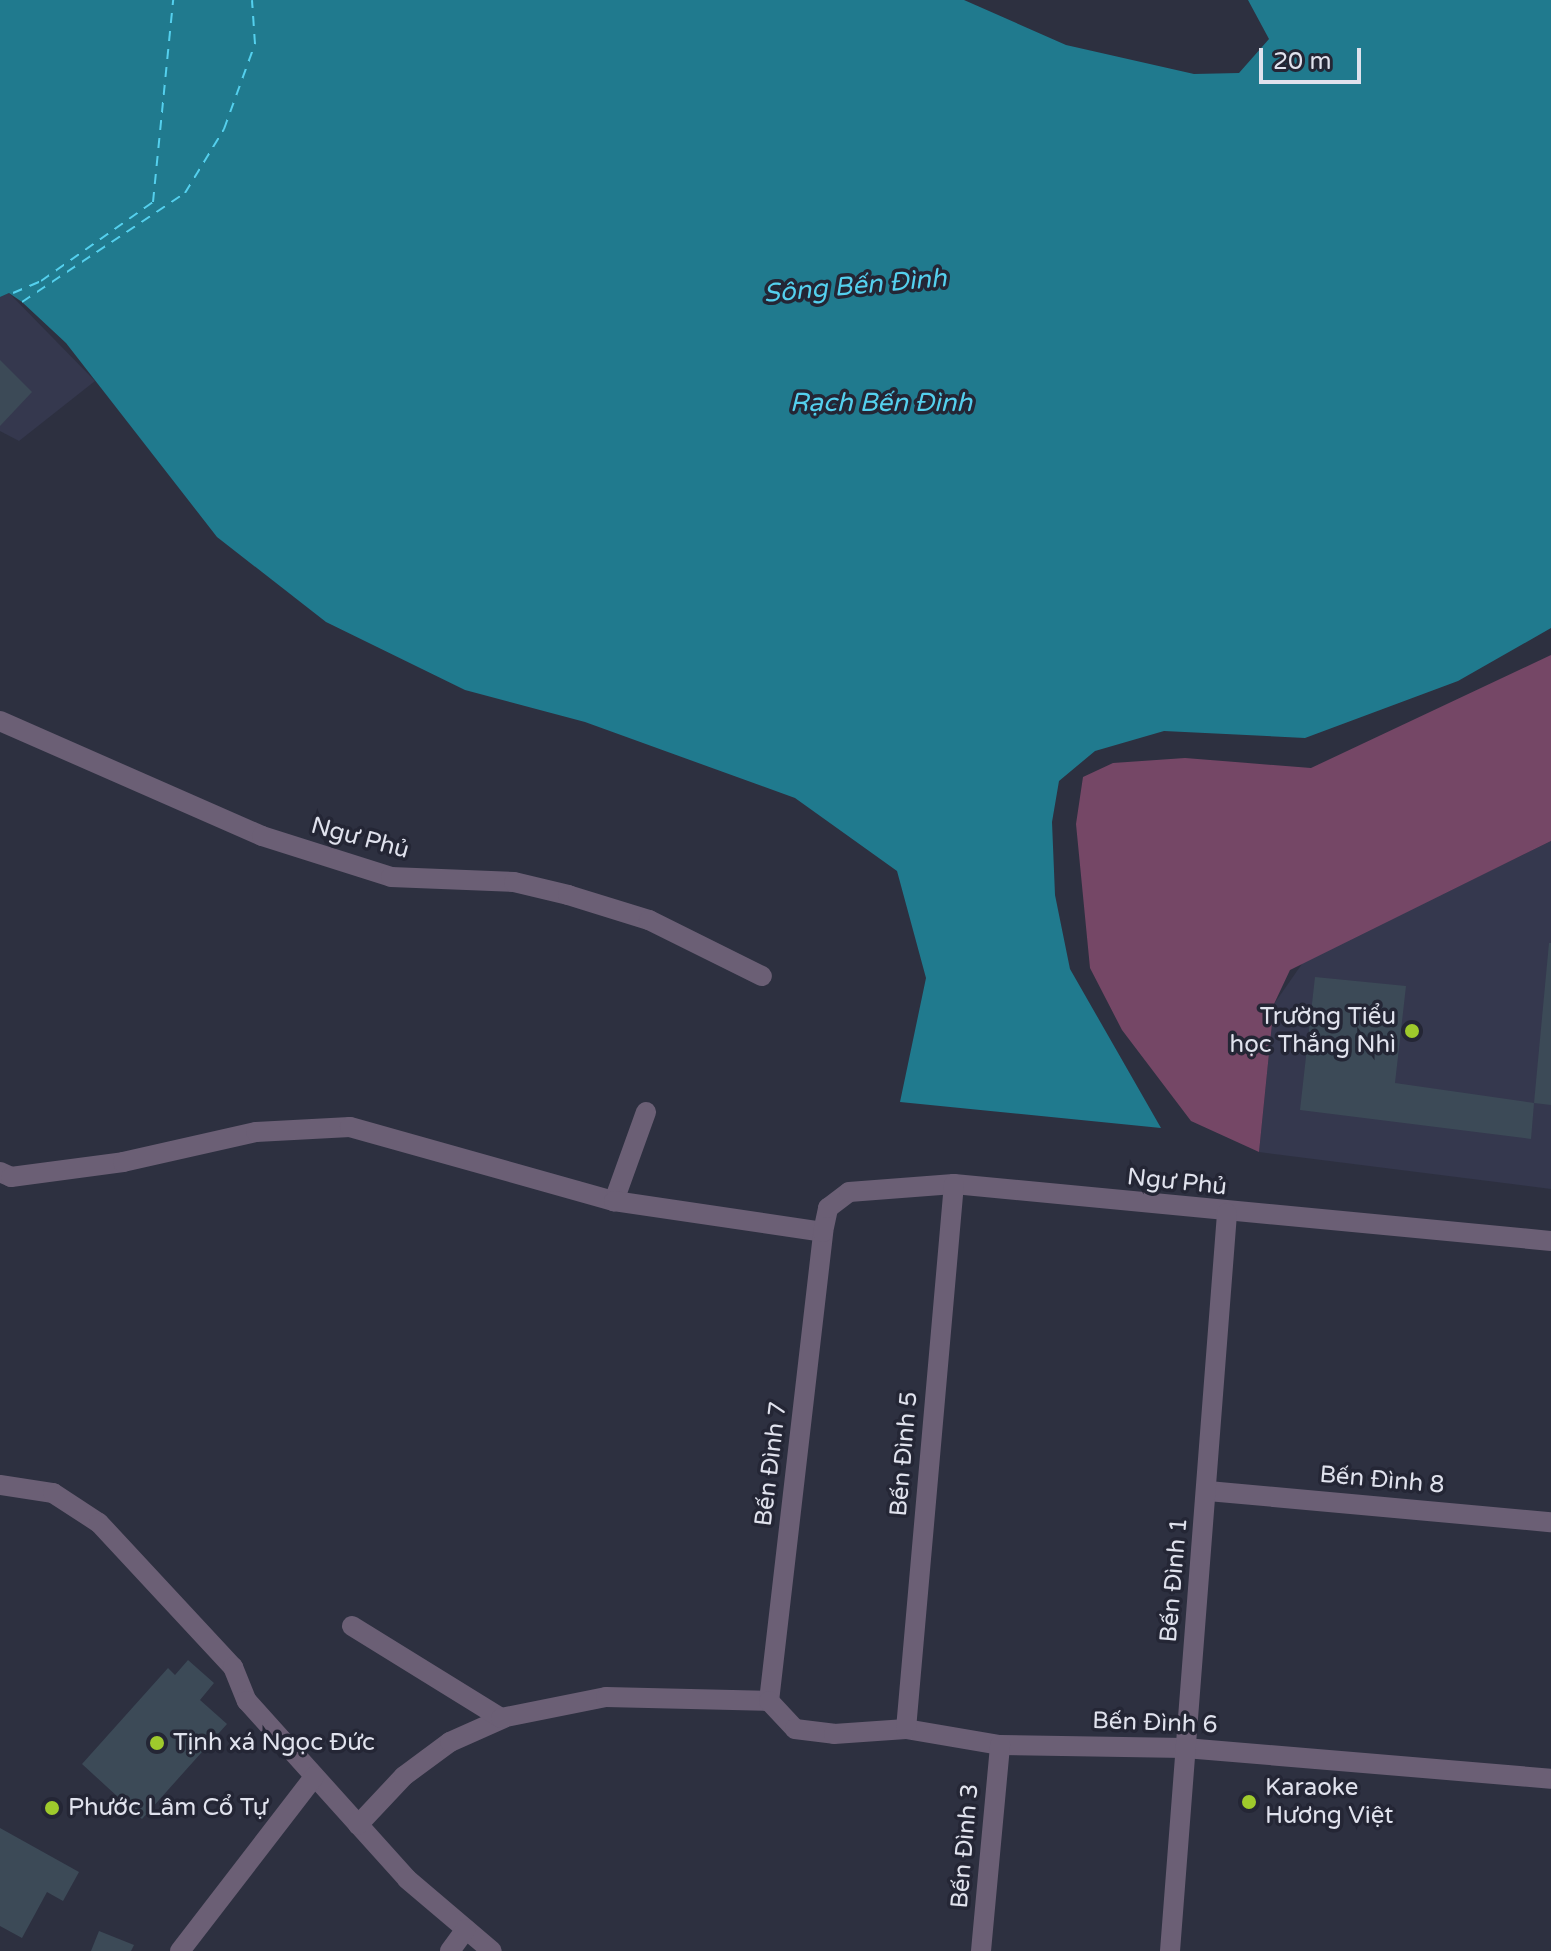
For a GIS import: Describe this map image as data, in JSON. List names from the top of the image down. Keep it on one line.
{"streets":{"street":["Ngư Phủ","Bến Đình 5","Bến Đình 7","Bến Đình 8","Bến Đình 1","Bến Đình 6","Bến Đình 3"]},"crossings":[["Ngư Phủ","Bến Đình 5"],["Ngư Phủ","Bến Đình 7"],["Ngư Phủ","Bến Đình 1"],["Bến Đình 5","Bến Đình 6"],["Bến Đình 7","Bến Đình 6"],["Bến Đình 8","Bến Đình 1"],["Bến Đình 1","Bến Đình 6"],["Bến Đình 6","Bến Đình 3"]],"water":["Sông Bến Đình","Rạch Bến Đình"],"places":["Trường Tiểu học Thắng Nhì","Tịnh xá Ngọc Đức","Karaoke Hương Việt","Phước Lâm Cổ Tự"],"scale_bar":"20 m"}
